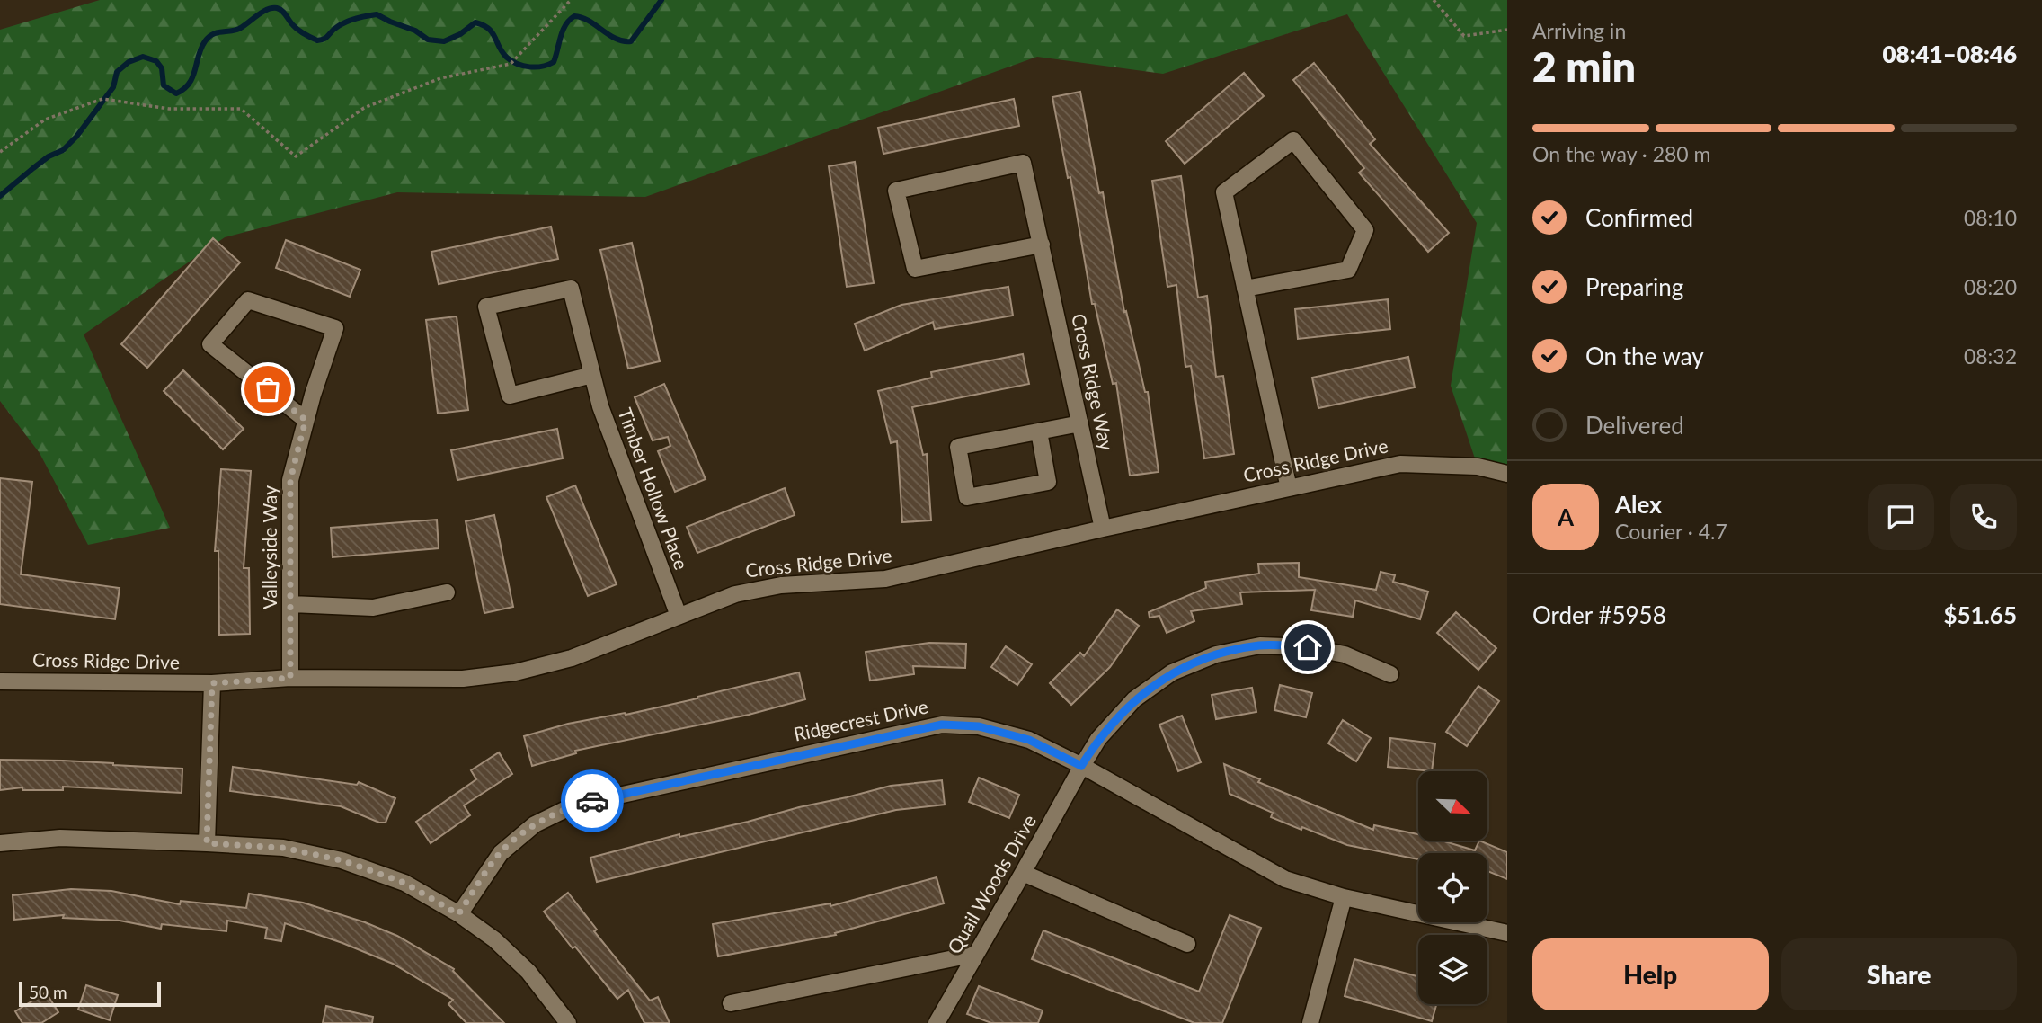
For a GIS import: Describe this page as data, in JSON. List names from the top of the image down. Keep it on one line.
{"streets":{"street":["Cross Ridge Way","Cross Ridge Drive","Timber Hollow Place","Valleyside Way","Ridgecrest Drive","Quail Woods Drive"]},"crossings":[["Cross Ridge Way","Cross Ridge Drive"],["Cross Ridge Drive","Timber Hollow Place"],["Cross Ridge Drive","Valleyside Way"],["Ridgecrest Drive","Quail Woods Drive"]],"scale_bar":"50 m","north":"bottom right","page":{"heading":["2 min","Arriving in","08:41–08:46"],"panel":["Alex","Courier · 4.7","Order #5958","$51.65"],"bar":"On the way · 280 m","list":[["Confirmed","08:10"],["Preparing","08:20"],["On the way","08:32"],"Delivered"],"round":"A","buttons":["Help","Share"],"scale":"50 m"}}
